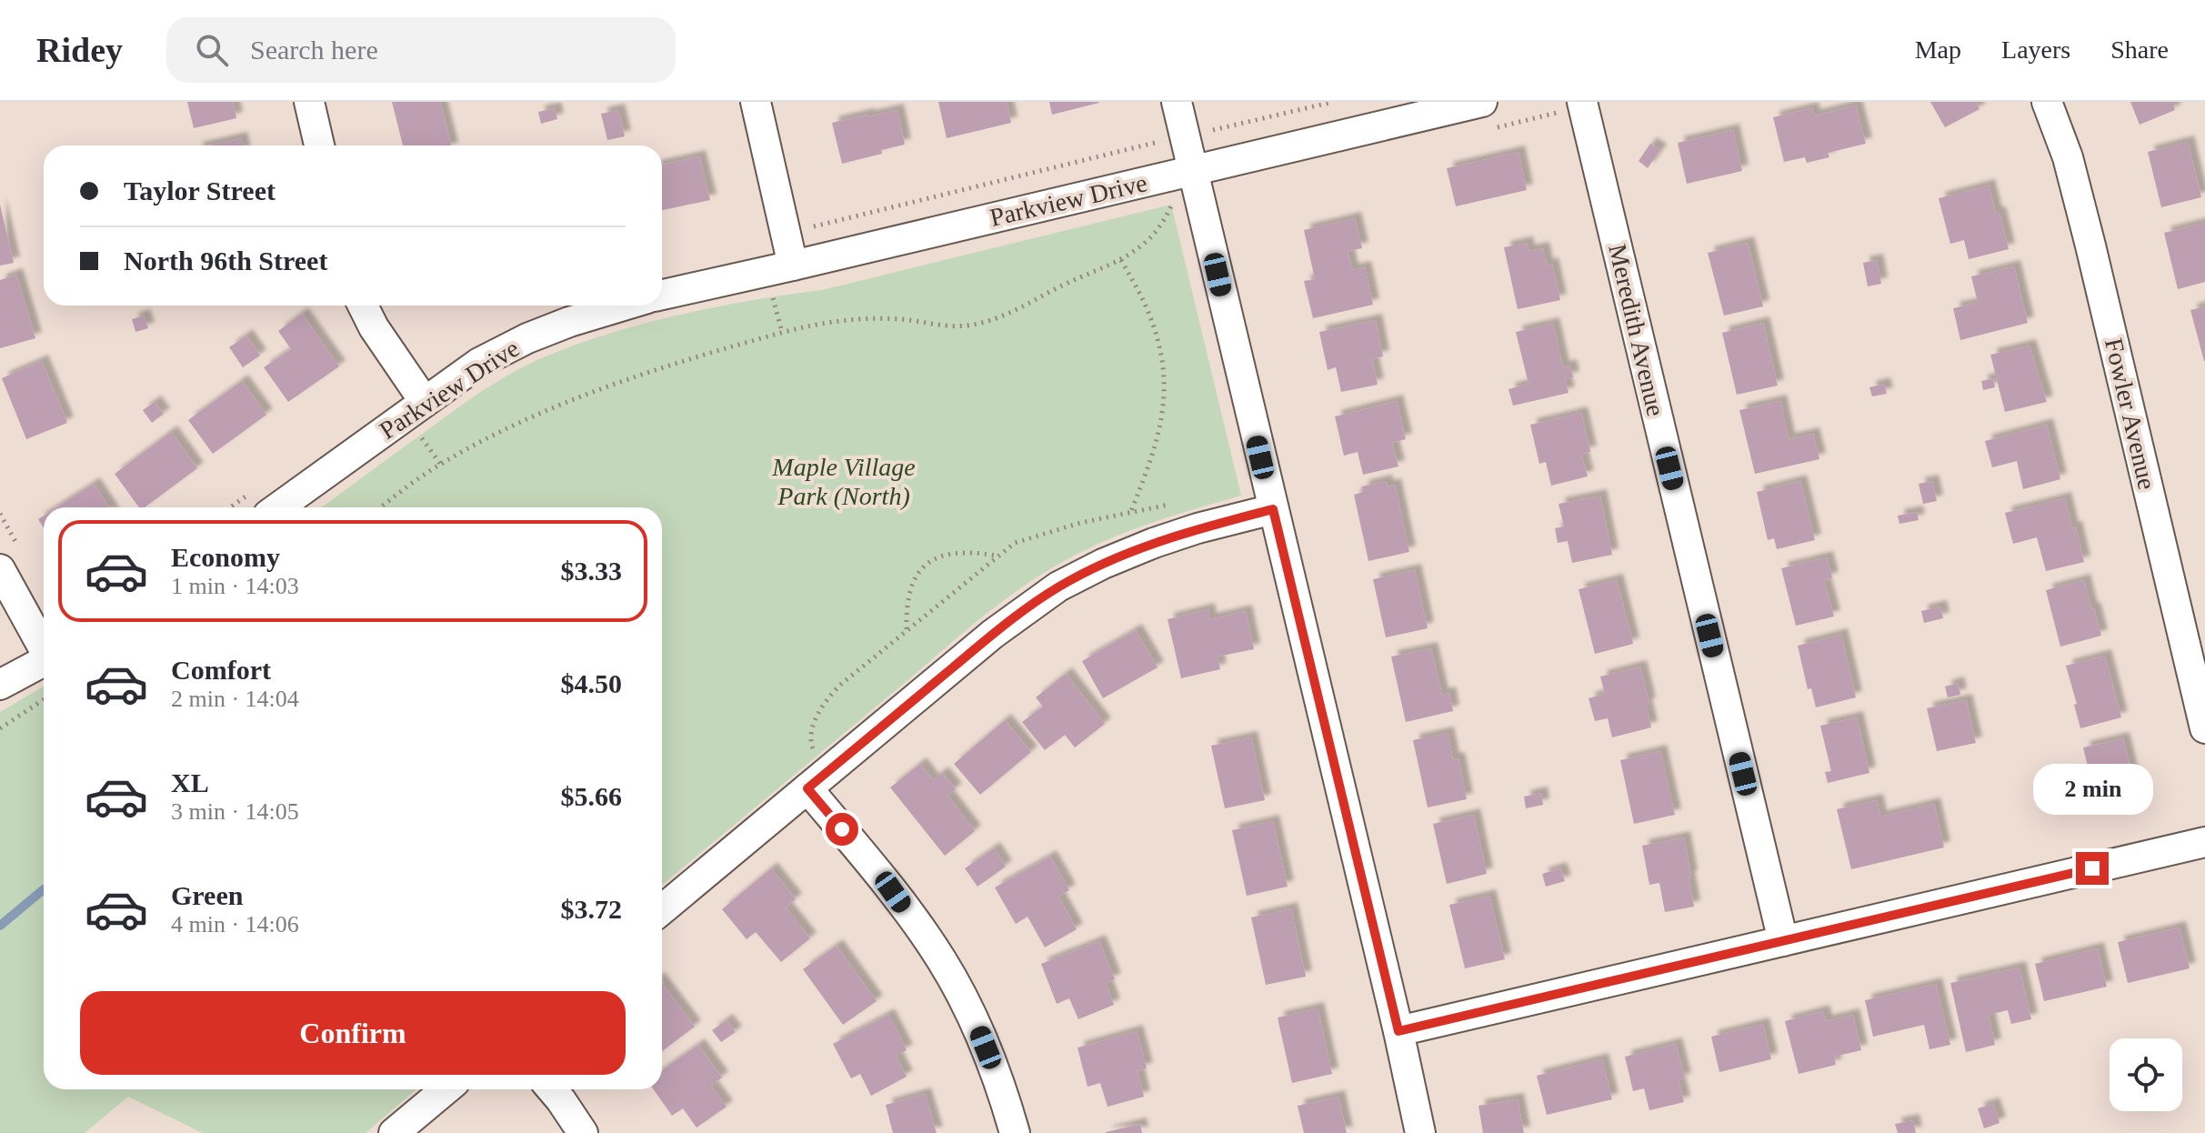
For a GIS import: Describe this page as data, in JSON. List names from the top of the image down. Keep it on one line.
{"streets":{"street":["Parkview Drive","Meredith Avenue","Fowler Avenue"]},"parks":["Maple Village Park (North)"],"page":{"header":"Ridey","search":"Search here","nav":["Map","Layers","Share"],"banner":["Taylor Street","North 96th Street"],"list":[{"name":"Economy","note":"1 min · 14:03","value":"$3.33"},{"name":"Comfort","note":"2 min · 14:04","value":"$4.50"},{"name":"XL","note":"3 min · 14:05","value":"$5.66"},{"name":"Green","note":"4 min · 14:06","value":"$3.72"}],"bubble":"2 min","buttons":"Confirm"}}
